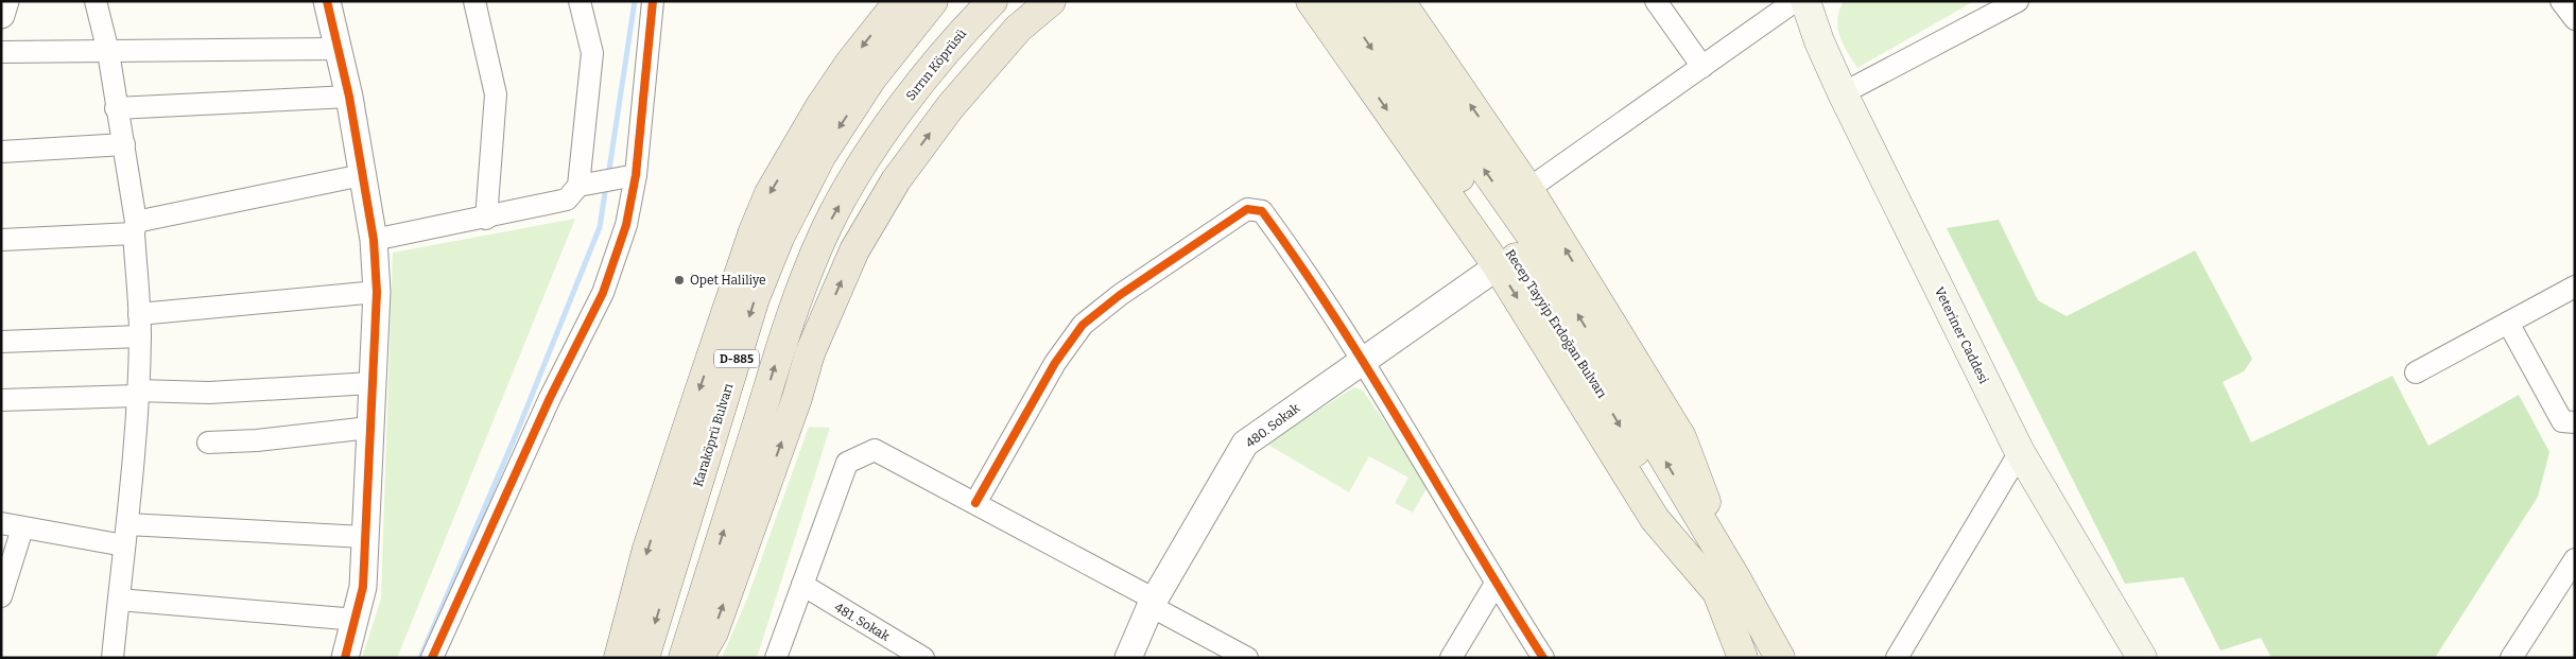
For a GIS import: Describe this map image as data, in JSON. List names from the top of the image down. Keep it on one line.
{"streets":{"highway":["Sırrın Köprüsü","D-885","Karaköprü Bulvarı"],"main road":["Recep Tayyip Erdoğan Bulvarı","Veteriner Caddesi"],"street":["480. Sokak","481. Sokak"]},"places":["Opet Haliliye"]}
